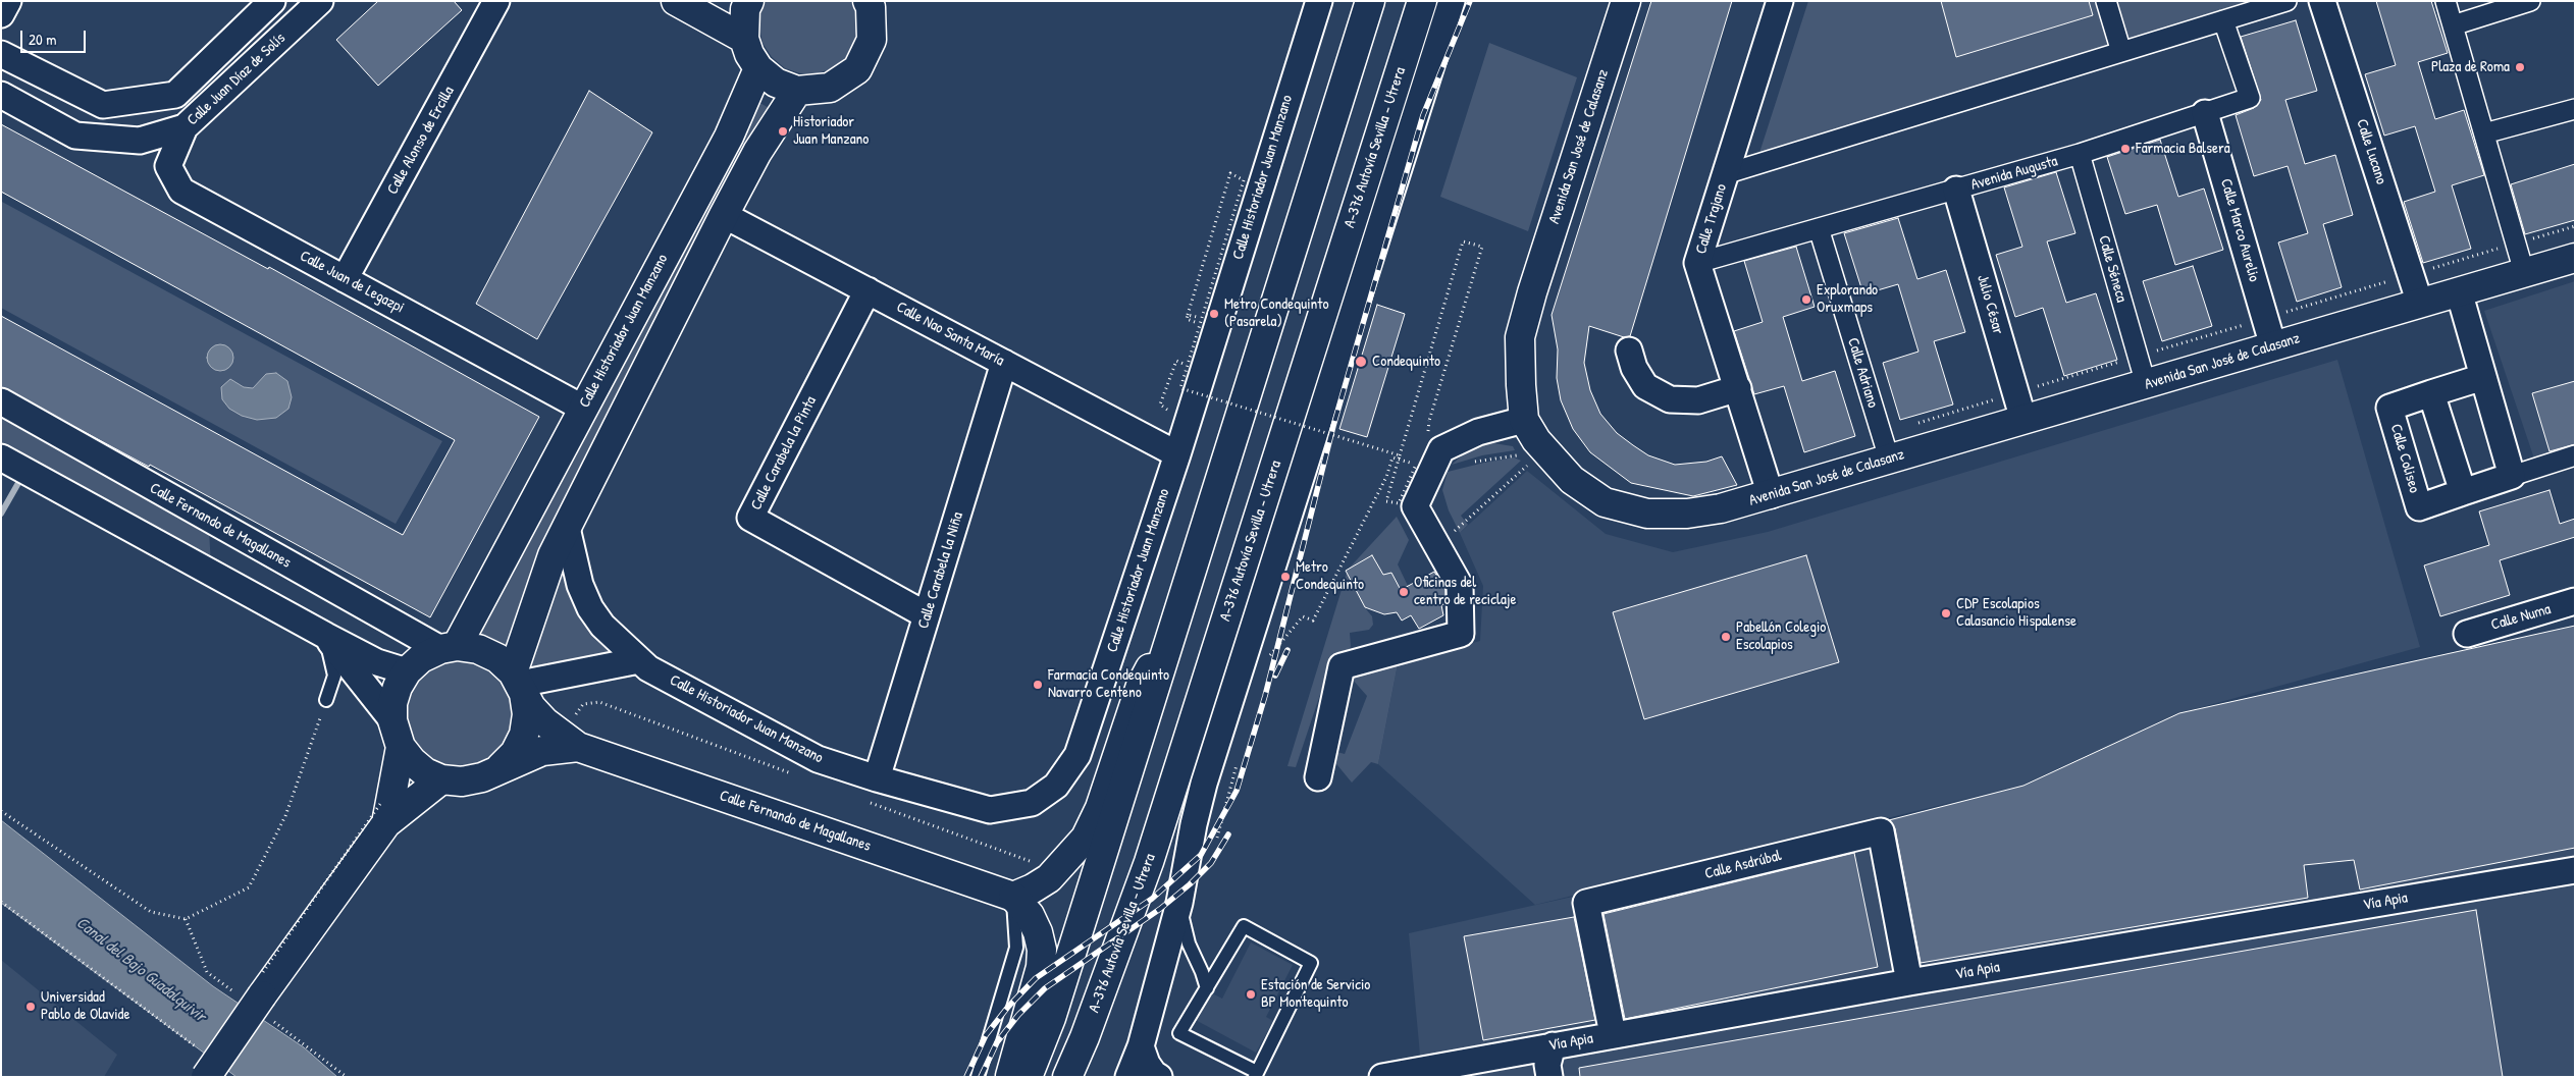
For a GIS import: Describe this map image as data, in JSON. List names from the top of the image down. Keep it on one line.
{"streets":{"street":["Calle Juan Díaz de Solís","Calle Alonso de Ercilla","Avenida San José de Calasanz","A-376 Autovía Sevilla - Utrera","Calle Lucano","Avenida Augusta","Calle Historiador Juan Manzano","Calle Trajano","Calle Marco Aurelio","Calle Séneca","Calle Juan de Legazpi","Julio César","Calle Nao Santa María","Calle Adriano","Calle Carabela la Pinta","Calle Coliseo","Calle Fernando de Magallanes","Calle Carabela la Niña","Calle Numa","Calle Asdrúbal","Vía Apia"]},"crossings":[["Calle Juan Díaz de Solís","Calle Juan de Legazpi"],["Calle Alonso de Ercilla","Calle Juan de Legazpi"],["Avenida San José de Calasanz","Calle Lucano"],["Avenida San José de Calasanz","Calle Trajano"],["Avenida San José de Calasanz","Calle Marco Aurelio"],["Avenida San José de Calasanz","Calle Séneca"],["Avenida San José de Calasanz","Julio César"],["Avenida San José de Calasanz","Calle Adriano"],["Avenida Augusta","Calle Trajano"],["Avenida Augusta","Calle Marco Aurelio"],["Avenida Augusta","Calle Séneca"],["Avenida Augusta","Julio César"],["Avenida Augusta","Calle Adriano"],["Calle Historiador Juan Manzano","Calle Juan de Legazpi"],["Calle Historiador Juan Manzano","Calle Nao Santa María"],["Calle Historiador Juan Manzano","Calle Fernando de Magallanes"],["Calle Historiador Juan Manzano","Calle Carabela la Niña"],["Calle Nao Santa María","Calle Carabela la Pinta"],["Calle Nao Santa María","Calle Carabela la Niña"],["Calle Carabela la Pinta","Calle Carabela la Niña"],["Calle Asdrúbal","Vía Apia"]],"water":["Canal del Bajo Guadalquivir"],"places":["Plaza de Roma","Historiador Juan Manzano","Farmacia Balsera","Explorando Oruxmaps","Metro Condequinto (Pasarela)","Condequinto","Metro Condequinto","Oficinas del centro de reciclaje","CDP Escolapios Calasancio Hispalense","Pabellón Colegio Escolapios","Farmacia Condequinto Navarro Centeno","Estación de Servicio BP Montequinto","Universidad Pablo de Olavide"],"scale_bar":"20 m"}
